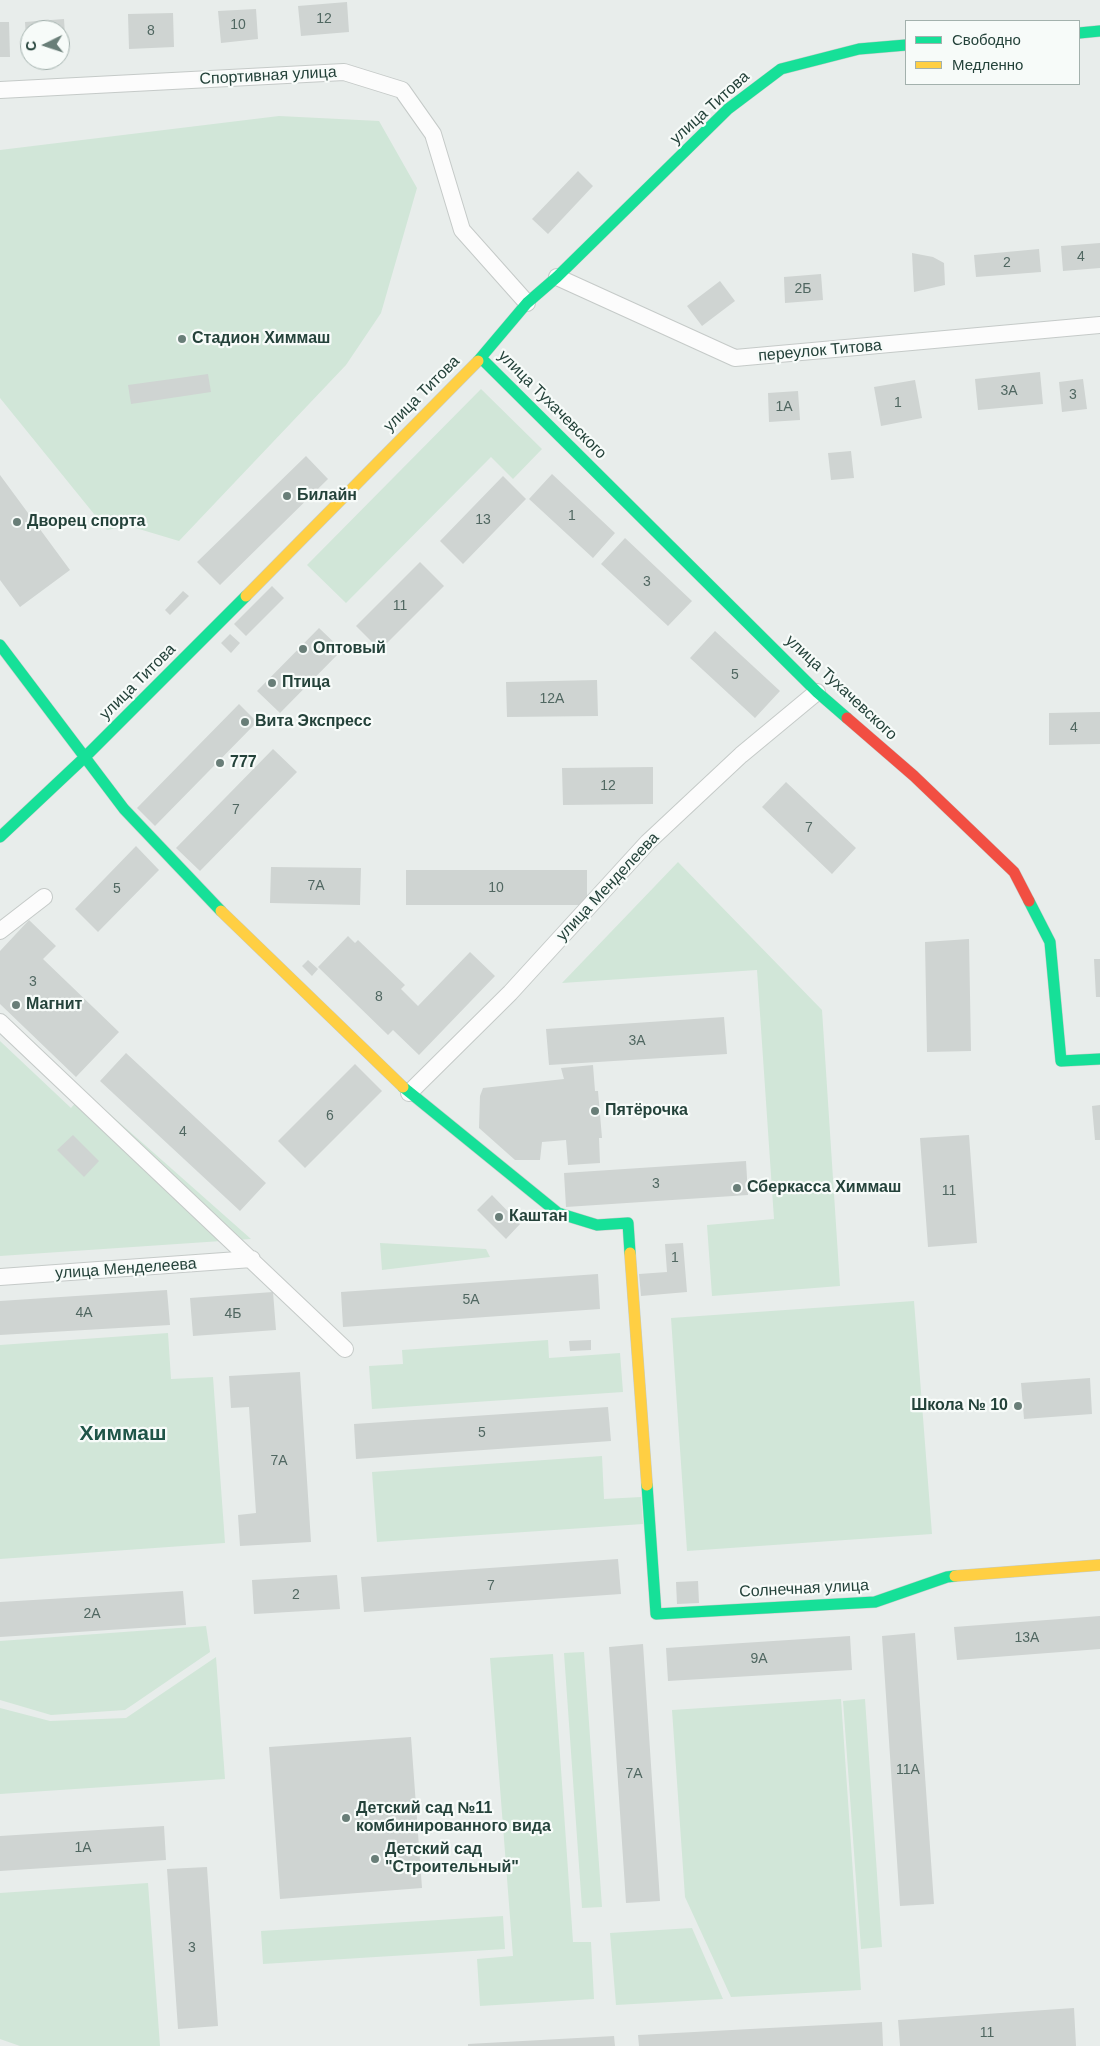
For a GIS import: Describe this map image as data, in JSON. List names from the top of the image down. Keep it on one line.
{"streets":{"street":["Спортивная улица","улица Титова","переулок Титова","улица Тухачевского","улица Менделеева","Солнечная улица"]},"crossings":[["Спортивная улица","улица Титова"],["улица Титова","переулок Титова"],["улица Титова","улица Тухачевского"],["улица Тухачевского","улица Менделеева"],["улица Менделеева","Солнечная улица"]],"districts":["Химмаш"],"places":["Стадион Химмаш","Билайн","Дворец спорта","Оптовый","Птица","Вита Экспресс","777","Магнит","Пятёрочка","Сберкасса Химмаш","Каштан","Школа № 10","Детский сад №11 комбинированного вида","Детский сад \"Строительный\""],"house_numbers":["12","10","8","4","2","2Б","3А","3","1","1А","1","13","3","11","5","12А","4","12","7","7","7А","10","5","3","8","3А","6","4","3","11","1","5А","4А","4Б","5","7А","7","2","2А","13А","9А","11А","7А","1А","3","11"],"legend":["Свободно","Медленно"],"north":"left"}
